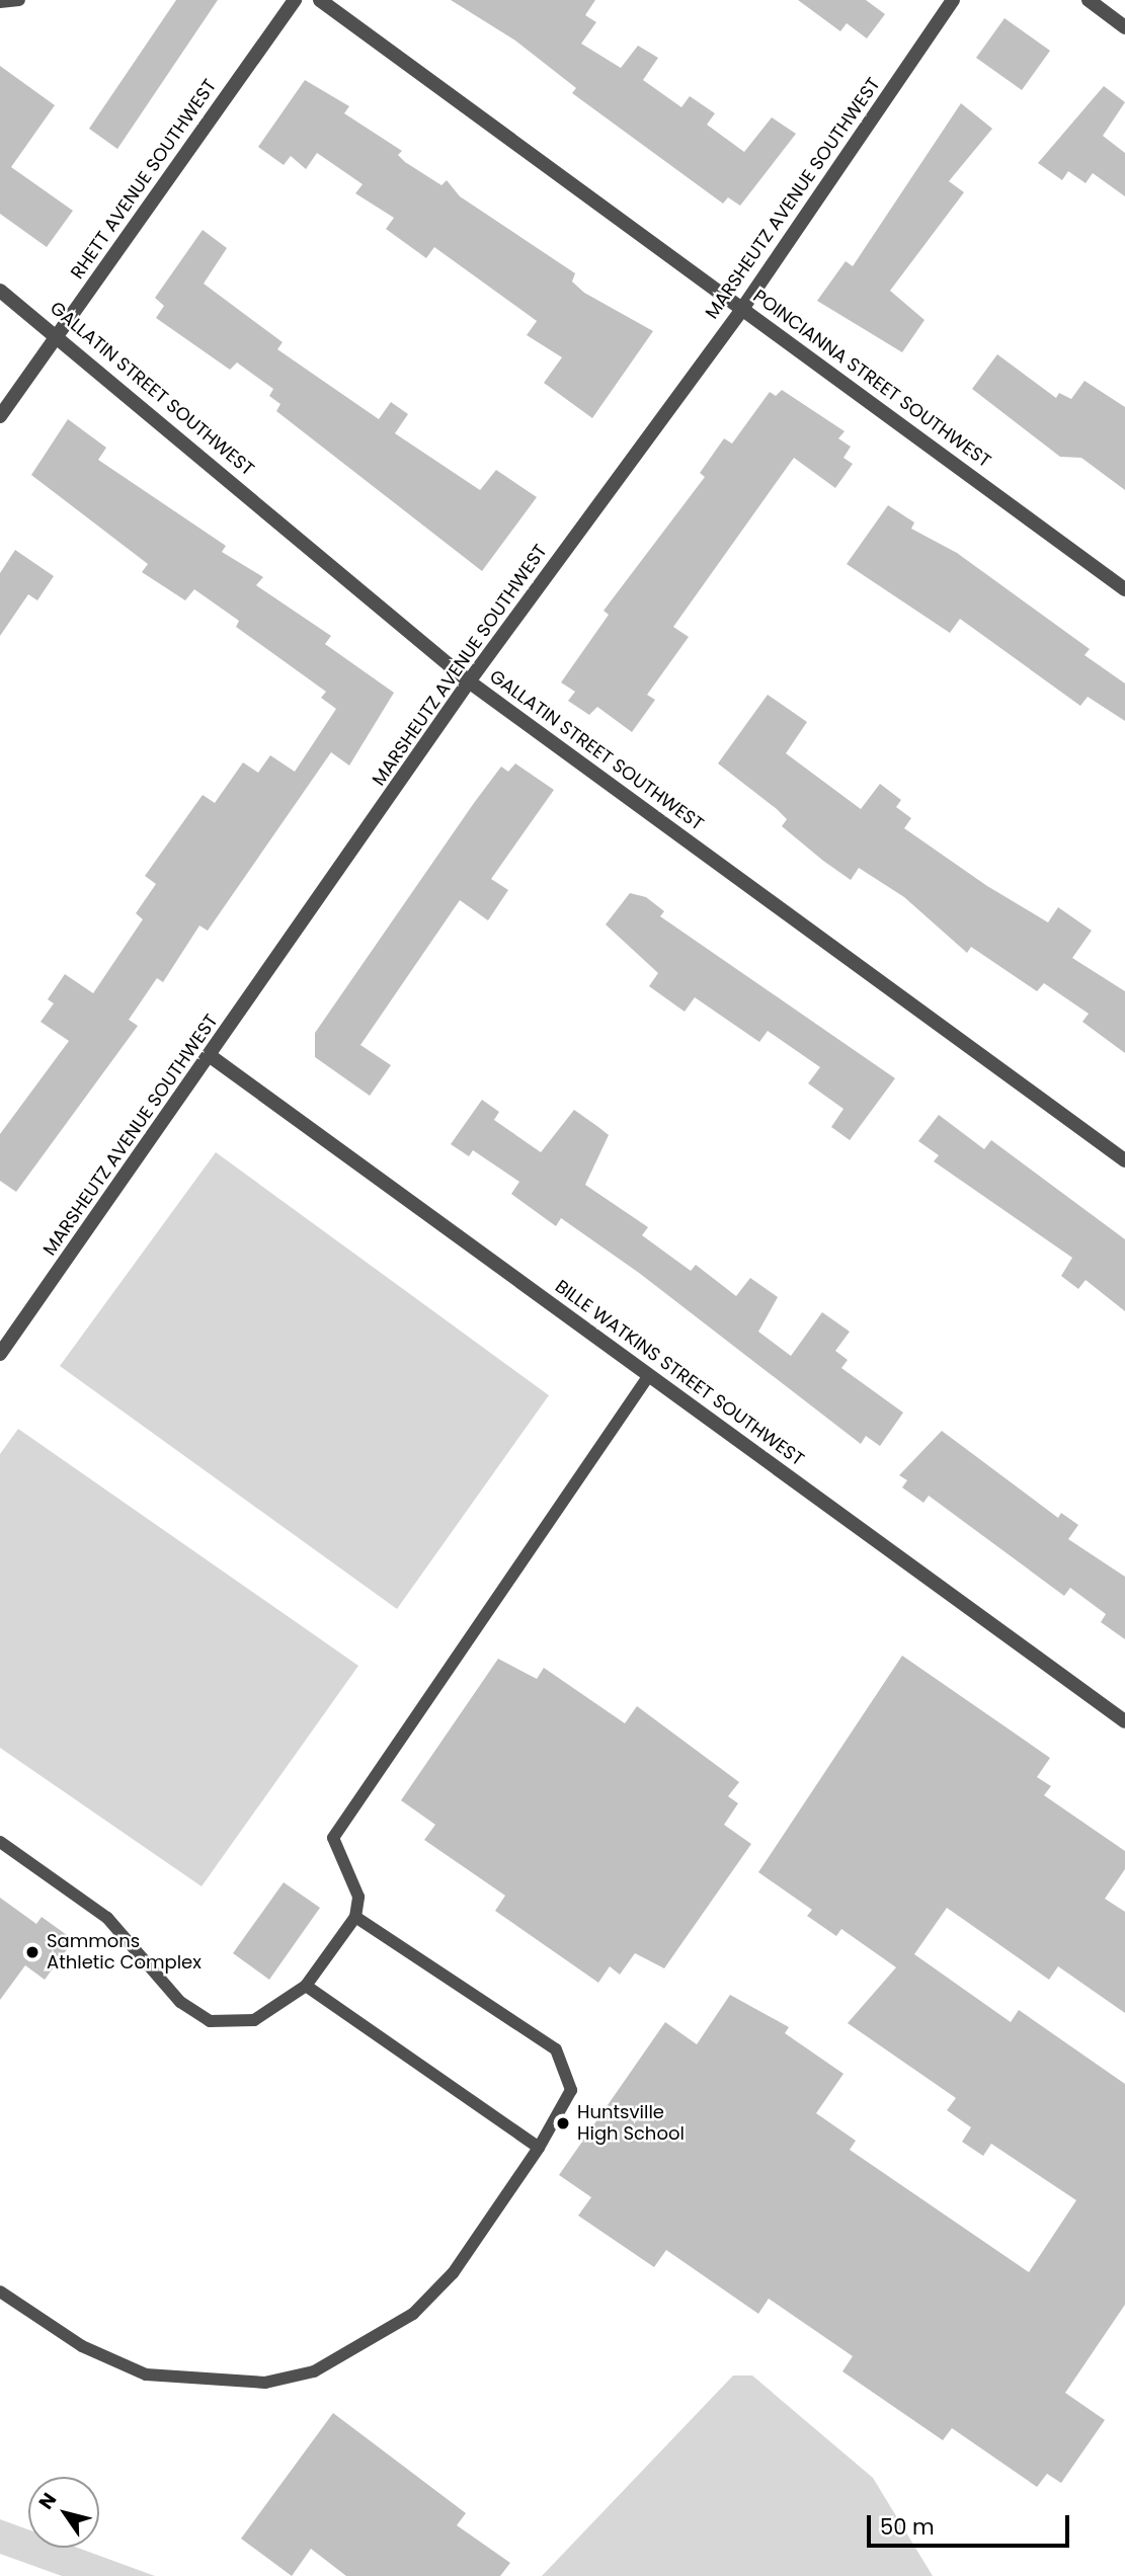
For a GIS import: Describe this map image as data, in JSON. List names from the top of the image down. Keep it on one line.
{"streets":{"street":["RHETT AVENUE SOUTHWEST","MARSHEUTZ AVENUE SOUTHWEST","POINCIANNA STREET SOUTHWEST","GALLATIN STREET SOUTHWEST","BILLE WATKINS STREET SOUTHWEST"]},"crossings":[["RHETT AVENUE SOUTHWEST","GALLATIN STREET SOUTHWEST"],["MARSHEUTZ AVENUE SOUTHWEST","POINCIANNA STREET SOUTHWEST"],["MARSHEUTZ AVENUE SOUTHWEST","GALLATIN STREET SOUTHWEST"],["MARSHEUTZ AVENUE SOUTHWEST","BILLE WATKINS STREET SOUTHWEST"]],"places":["Sammons Athletic Complex","Huntsville High School"],"scale_bar":"50 m","north":"top left"}
